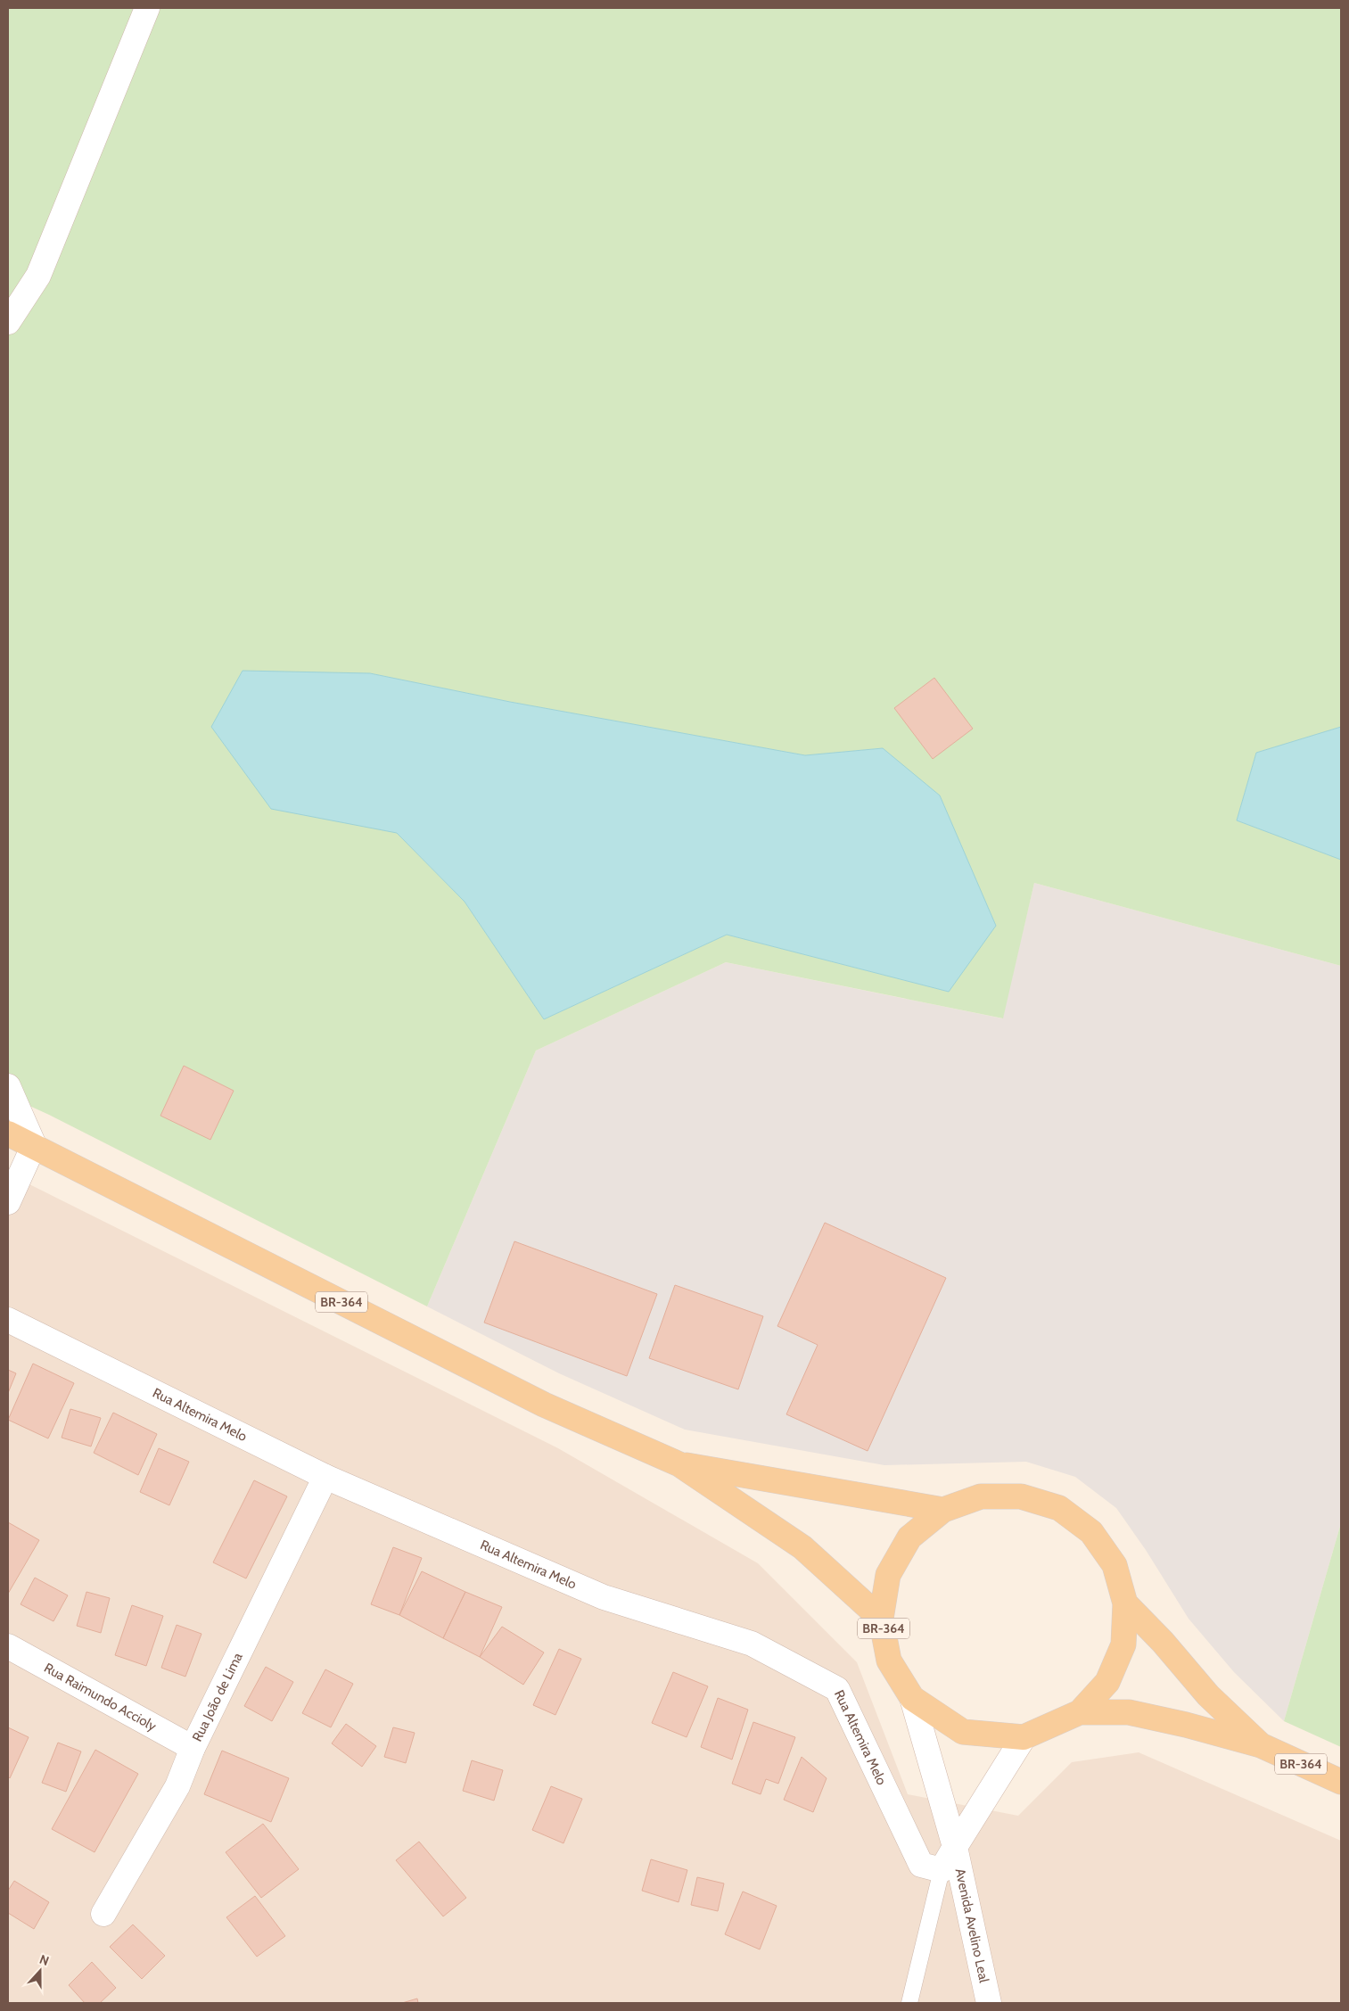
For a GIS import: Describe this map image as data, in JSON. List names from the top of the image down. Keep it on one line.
{"streets":{"main road":["BR-364"],"street":["Rua Altemira Melo","Rua Raimundo Accioly","Rua João de Lima","Avenida Avelino Leal"]},"crossings":[["BR-364","Avenida Avelino Leal"],["Rua Altemira Melo","Rua João de Lima"],["Rua Raimundo Accioly","Rua João de Lima"]],"north":"top"}
